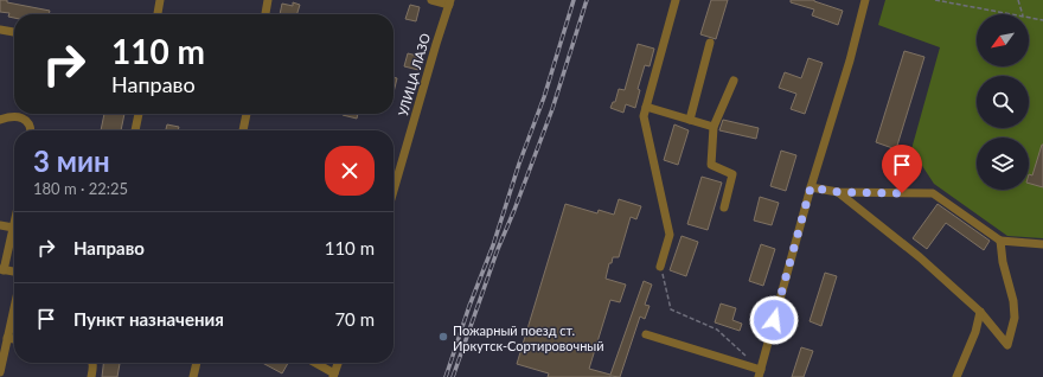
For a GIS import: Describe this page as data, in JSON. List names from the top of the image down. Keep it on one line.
{"streets":{"street":["УЛИЦА ЛАЗО"]},"places":["Пожарный поезд ст. Иркутск-Сортировочный"],"north":"bottom left","page":{"turn":["110 m","Направо"],"heading":["3 мин","180 m · 22:25"],"list":[{"name":"Направо","value":"110 m"},{"name":"Пункт назначения","value":"70 m"}]}}
